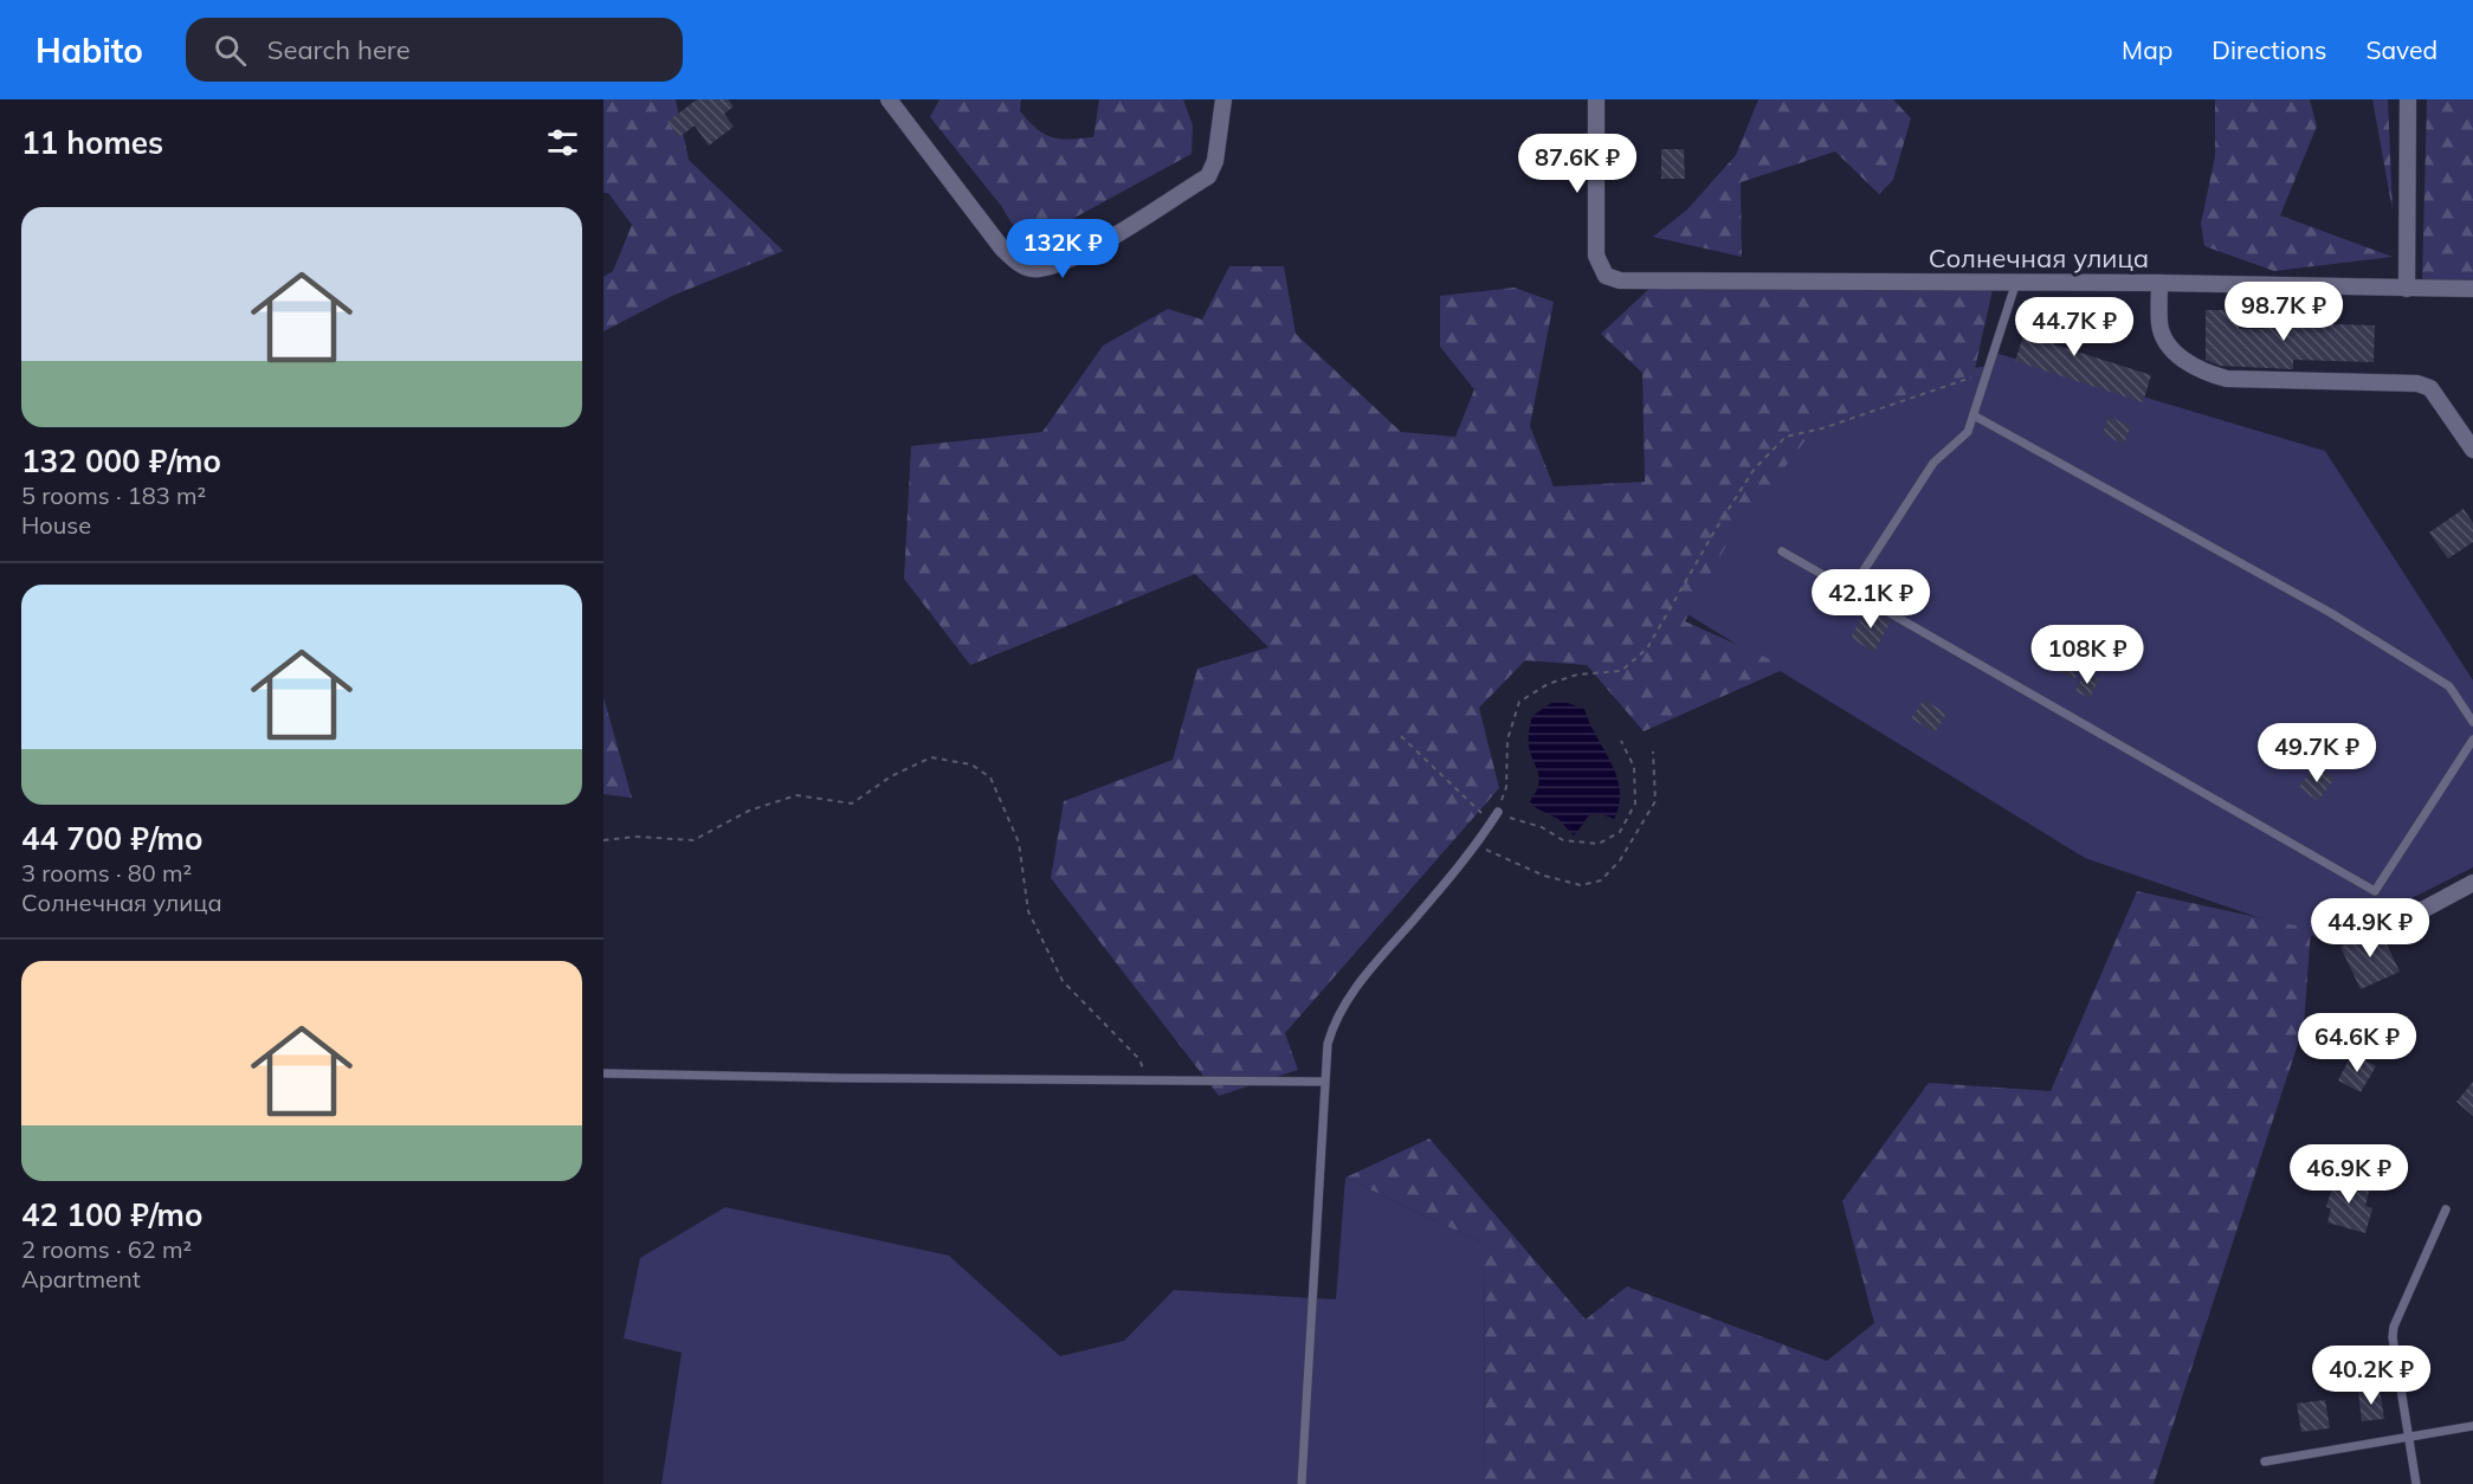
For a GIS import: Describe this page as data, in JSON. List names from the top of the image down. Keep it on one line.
{"streets":{"street":["Солнечная улица"]},"page":{"header":"Habito","search":"Search here","nav":["Map","Directions","Saved"],"heading":"11 homes","price":["87.6K ₽","132K ₽","98.7K ₽","44.7K ₽","42.1K ₽","108K ₽","49.7K ₽","44.9K ₽","64.6K ₽","46.9K ₽","40.2K ₽"],"list":[{"name":"132 000 ₽/mo","note":"5 rooms · 183 m² · House"},{"name":"44 700 ₽/mo","note":"3 rooms · 80 m² · Солнечная улица"},{"name":"42 100 ₽/mo","note":"2 rooms · 62 m² · Apartment"}]}}
